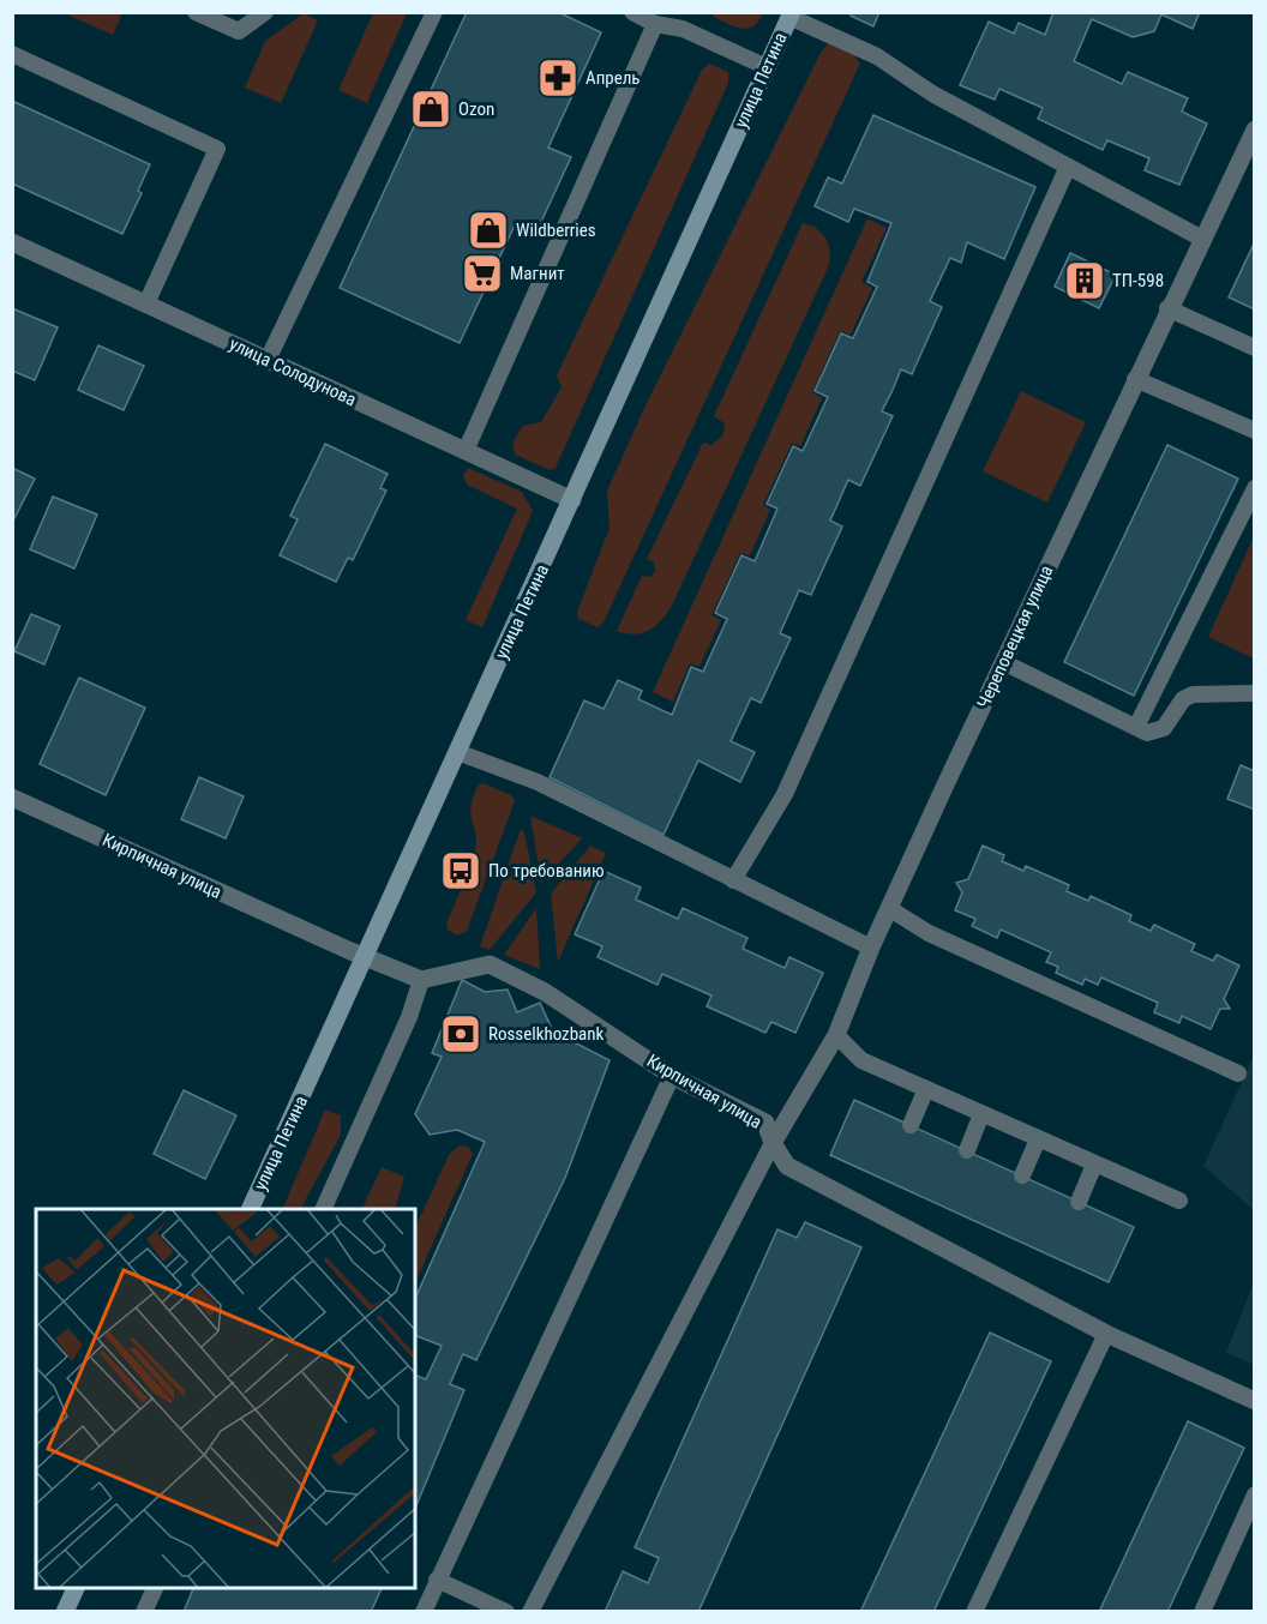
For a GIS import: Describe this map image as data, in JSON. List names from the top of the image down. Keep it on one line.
{"streets":{"main road":["улица Петина"],"street":["улица Солодунова","Череповецкая улица","Кирпичная улица"]},"crossings":[["улица Петина","улица Солодунова"],["улица Петина","Кирпичная улица"],["Череповецкая улица","Кирпичная улица"]],"places":{"pharmacy":["Апрель"],"shop":["Ozon","Wildberries"],"supermarket":["Магнит"],"building":["ТП-598"],"bus stop":["По требованию"],"bank":["Rosselkhozbank"]}}
